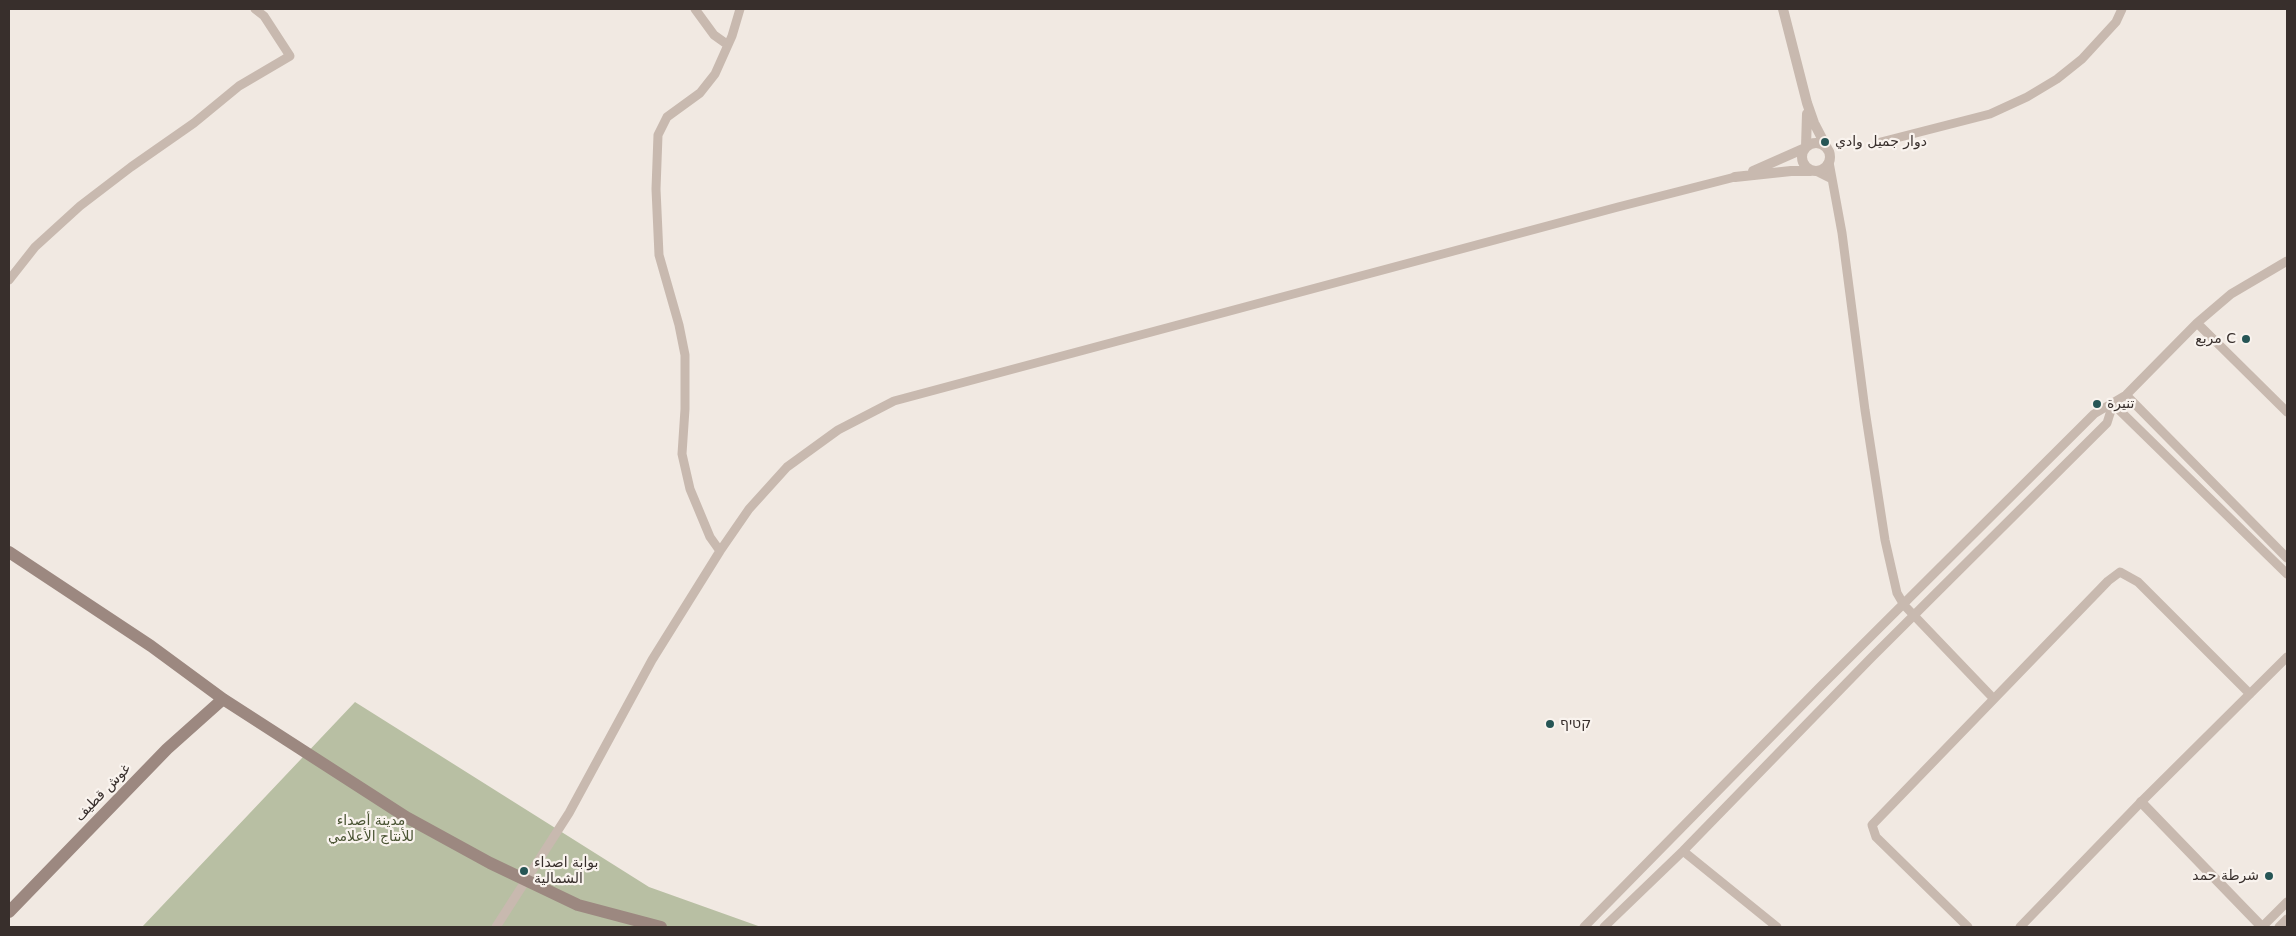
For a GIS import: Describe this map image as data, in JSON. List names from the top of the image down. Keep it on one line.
{"streets":{"main road":["غوش قطيف"]},"parks":["مدينة أصداء للأنتاج الأعلامي"],"places":["دوار جميل وادي","مربع C","تنيرة","קטיף","بوابة اصداء الشمالية","شرطة حمد"]}
